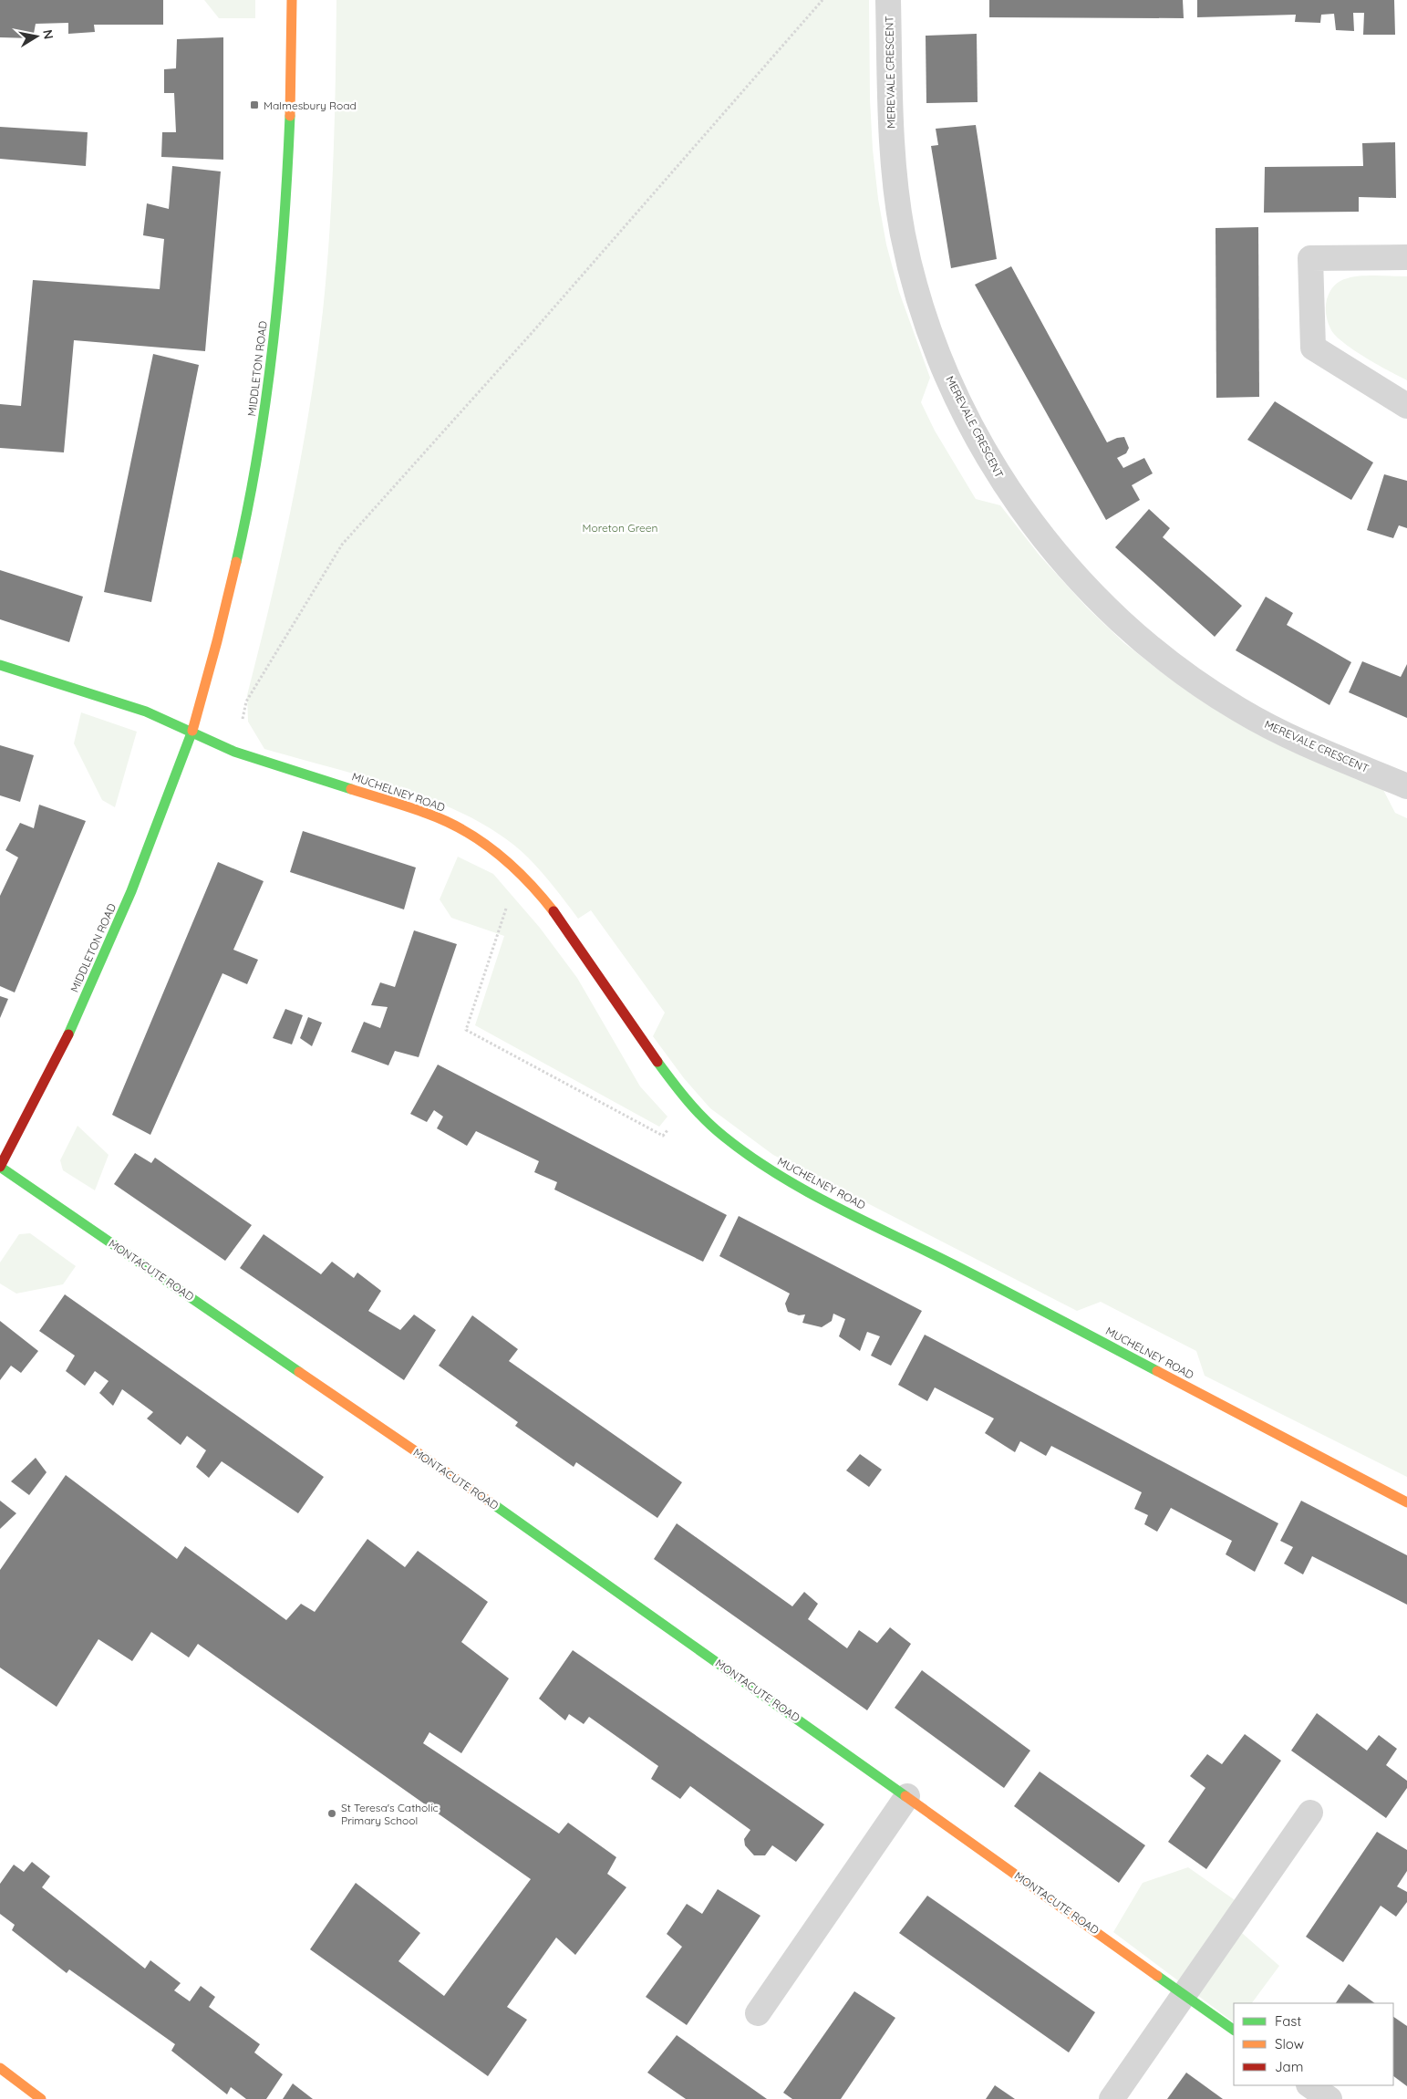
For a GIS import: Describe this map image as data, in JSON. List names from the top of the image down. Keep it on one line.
{"streets":{"street":["MEREVALE CRESCENT","MIDDLETON ROAD","MUCHELNEY ROAD","MONTACUTE ROAD"]},"crossings":[["MIDDLETON ROAD","MUCHELNEY ROAD"],["MIDDLETON ROAD","MONTACUTE ROAD"]],"parks":["Moreton Green"],"places":{"transit":["Malmesbury Road"],"other":["St Teresa's Catholic Primary School"]},"legend":["Fast","Slow","Jam"],"north":"right"}
